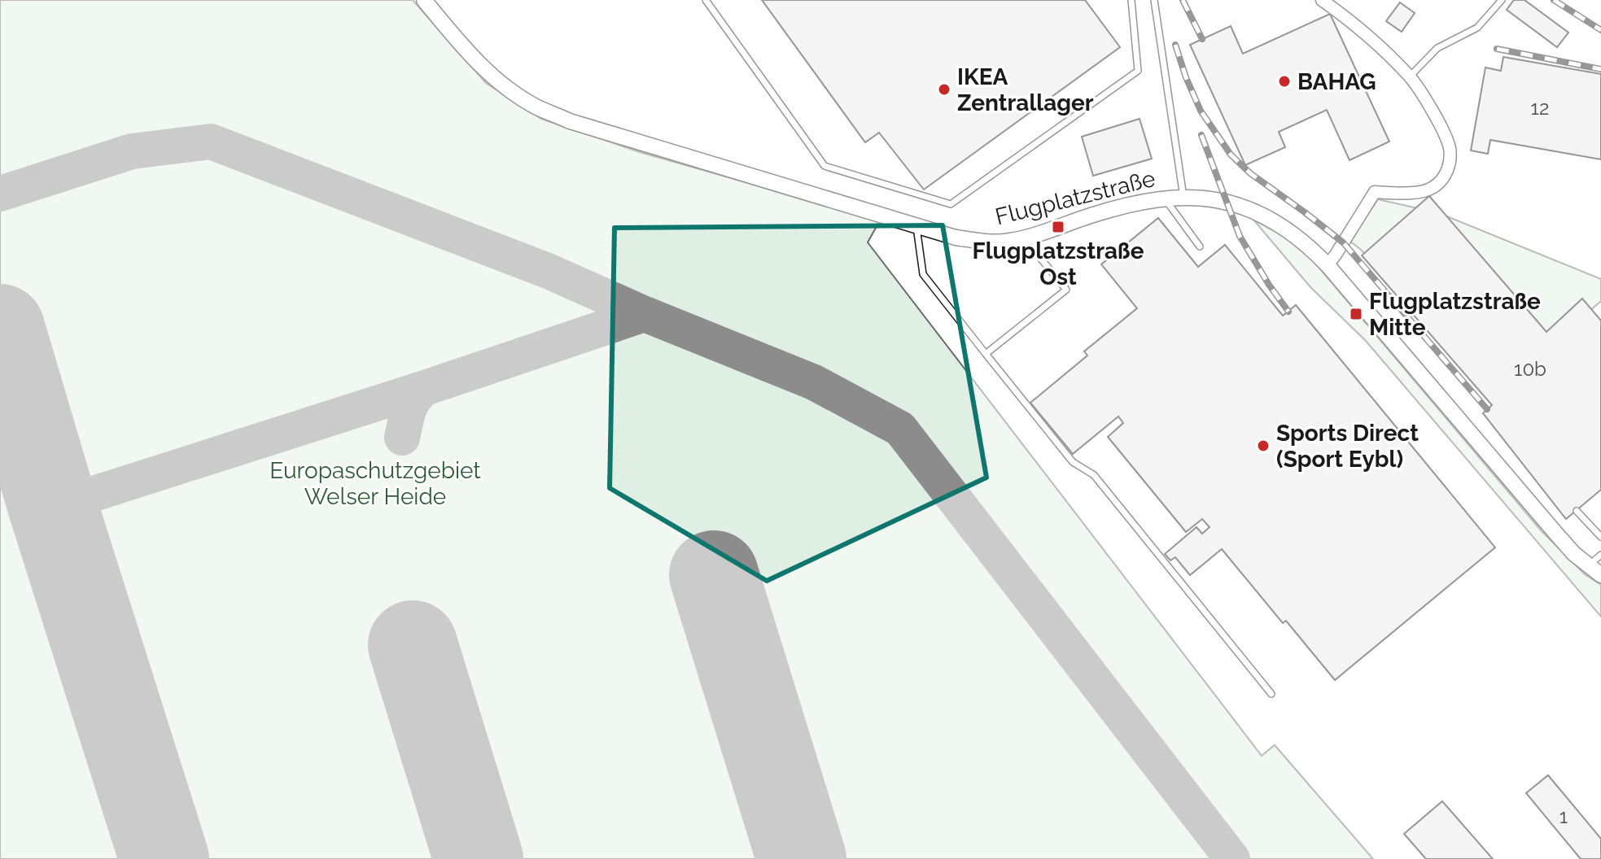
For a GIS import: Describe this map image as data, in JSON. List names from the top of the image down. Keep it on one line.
{"streets":{"street":["Flugplatzstraße"]},"parks":["Europaschutzgebiet Welser Heide"],"places":{"other":["BAHAG","IKEA Zentrallager","Sports Direct (Sport Eybl)"],"transit":["Flugplatzstraße Ost","Flugplatzstraße Mitte"]},"house_numbers":["12","10b","1"]}
